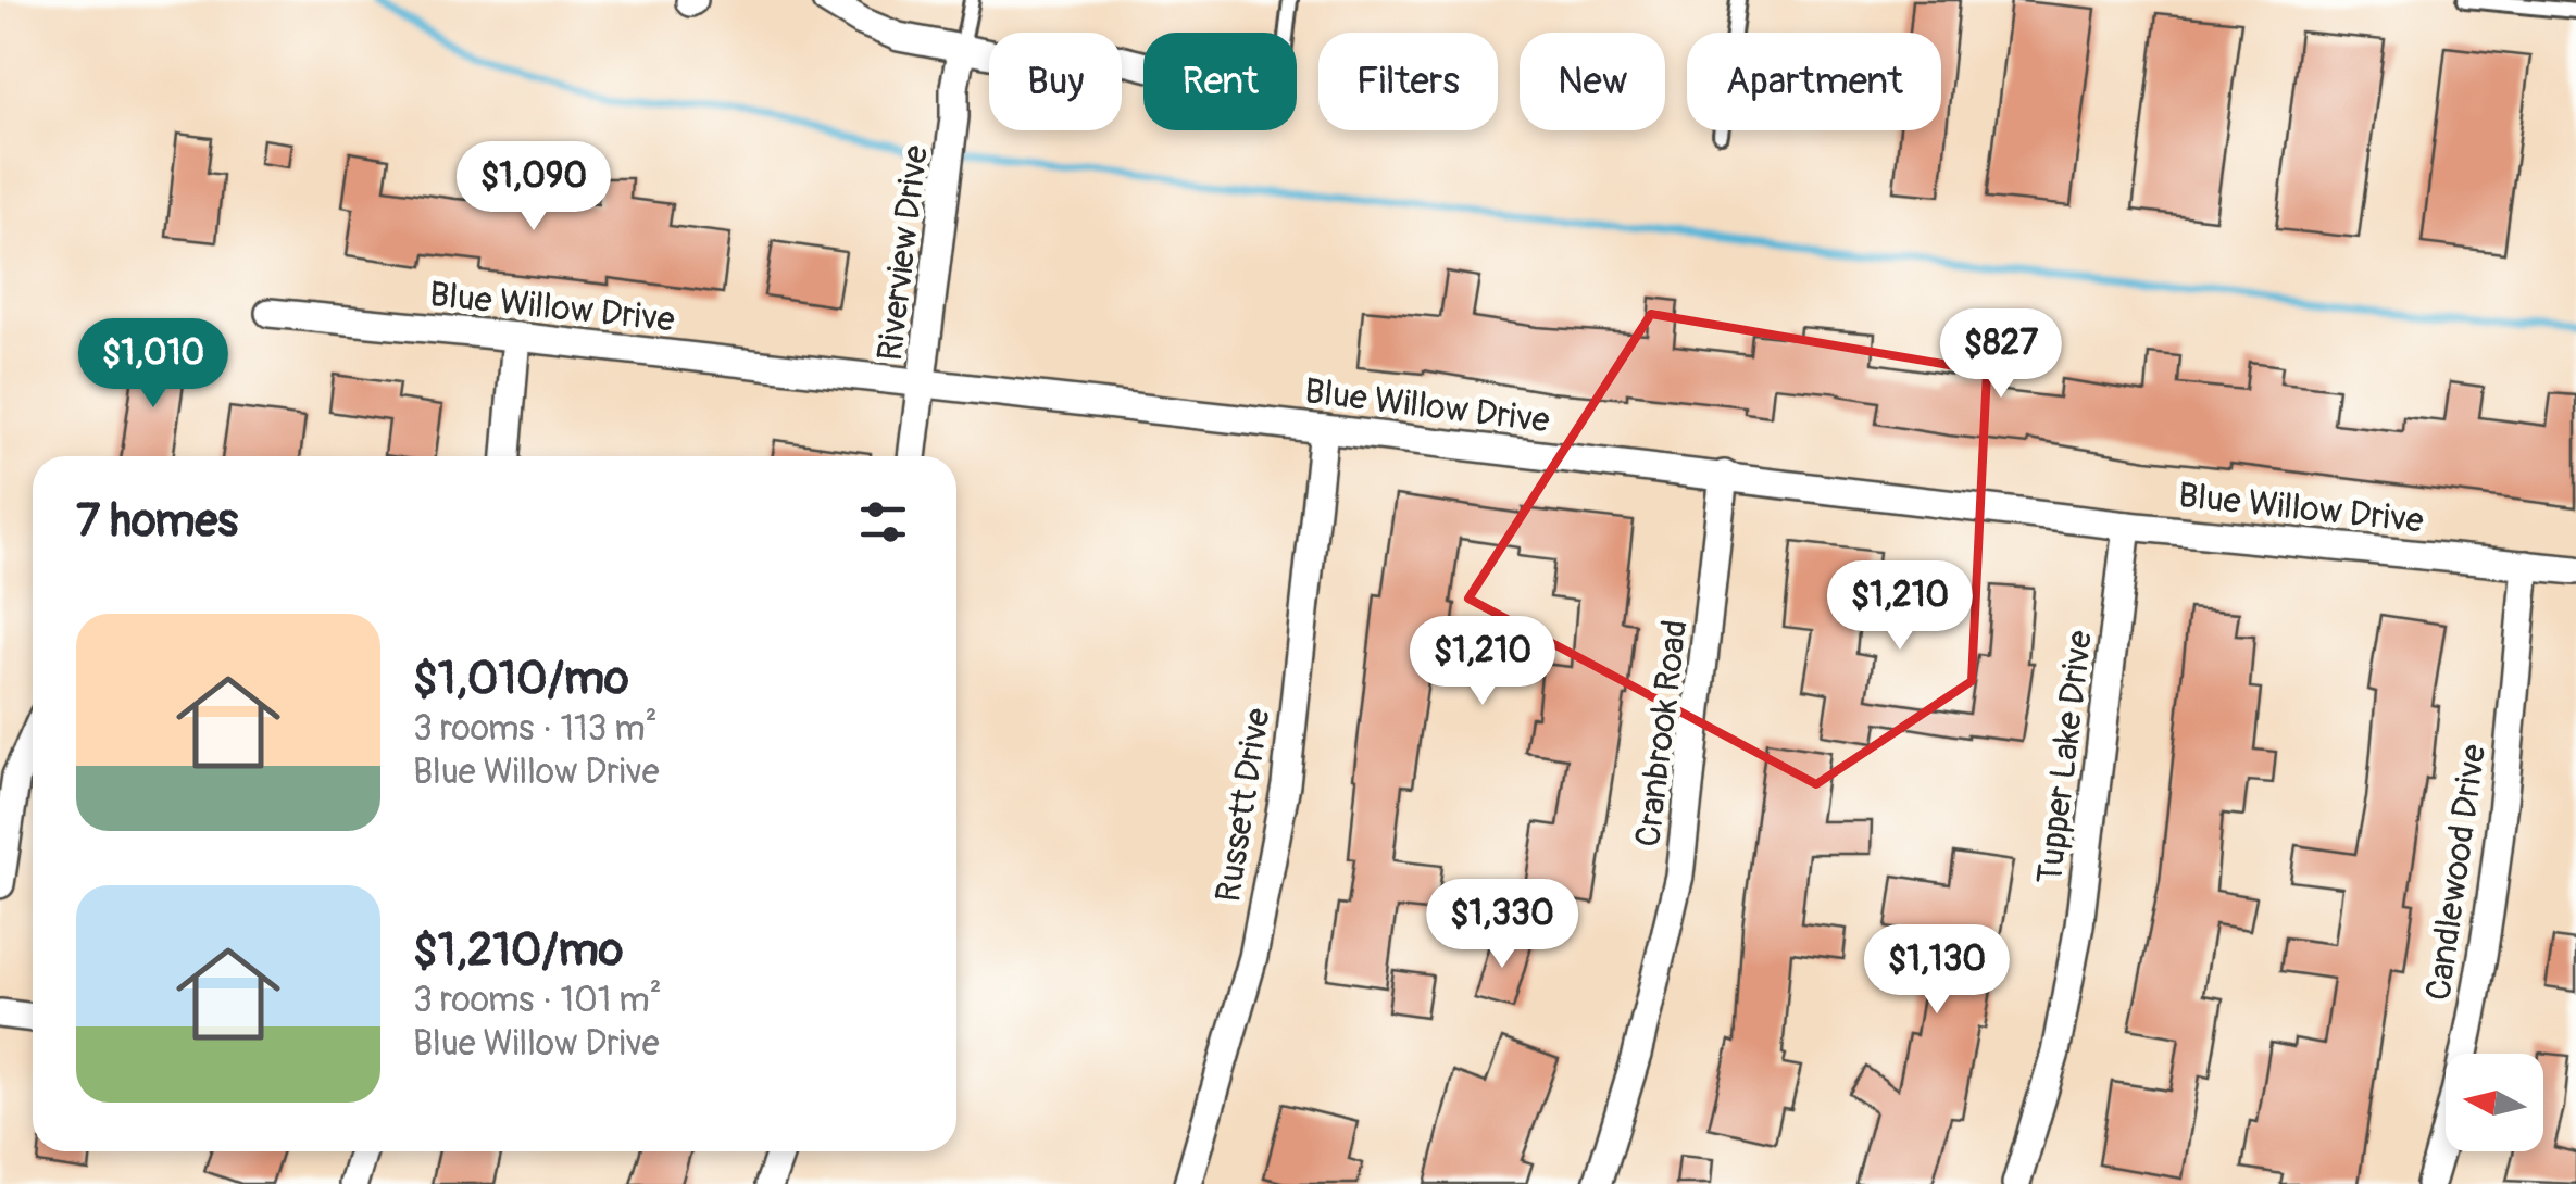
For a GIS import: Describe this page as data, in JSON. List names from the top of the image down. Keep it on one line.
{"streets":{"street":["Riverview Drive","Blue Willow Drive","Cranbrook Road","Tupper Lake Drive","Russett Drive","Candlewood Drive"]},"crossings":[["Riverview Drive","Blue Willow Drive"],["Blue Willow Drive","Cranbrook Road"],["Blue Willow Drive","Tupper Lake Drive"],["Blue Willow Drive","Russett Drive"],["Blue Willow Drive","Candlewood Drive"]],"north":"left","page":{"chip":["Buy","Rent","Filters","New","Apartment"],"price":["$1,090","$827","$1,010","$1,210","$1,210","$1,330","$1,130"],"heading":"7 homes","list":[{"name":"$1,010/mo","note":"3 rooms · 113 m² · Blue Willow Drive"},{"name":"$1,210/mo","note":"3 rooms · 101 m² · Blue Willow Drive"}]}}
